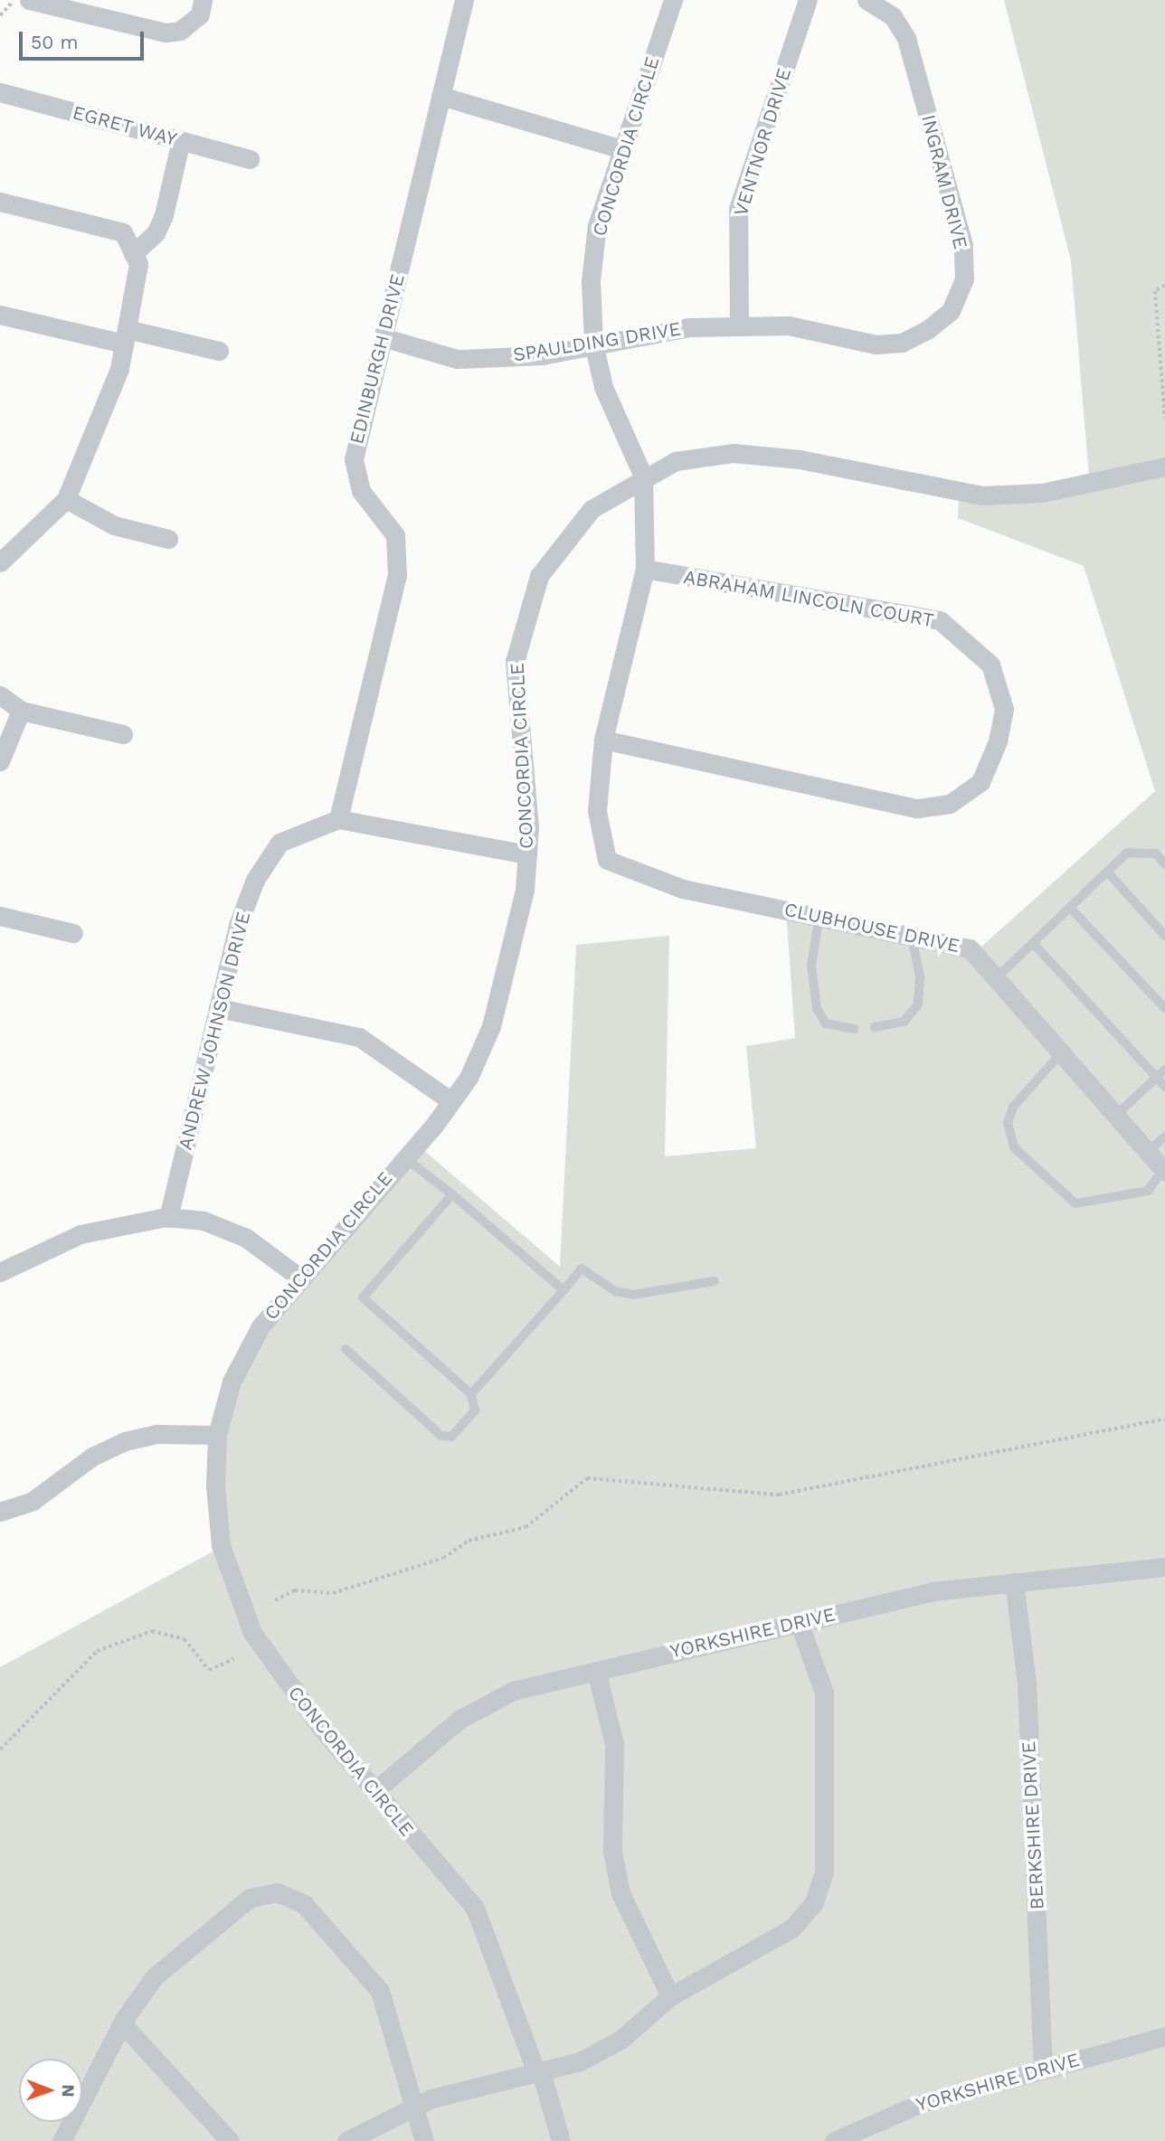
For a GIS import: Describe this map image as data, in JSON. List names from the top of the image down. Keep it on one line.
{"streets":{"street":["EGRET WAY","VENTNOR DRIVE","CONCORDIA CIRCLE","INGRAM DRIVE","SPAULDING DRIVE","EDINBURGH DRIVE","ABRAHAM LINCOLN COURT","CLUBHOUSE DRIVE","ANDREW JOHNSON DRIVE","YORKSHIRE DRIVE","BERKSHIRE DRIVE"]},"crossings":[["VENTNOR DRIVE","INGRAM DRIVE"],["VENTNOR DRIVE","SPAULDING DRIVE"],["CONCORDIA CIRCLE","SPAULDING DRIVE"],["CONCORDIA CIRCLE","YORKSHIRE DRIVE"],["INGRAM DRIVE","SPAULDING DRIVE"],["SPAULDING DRIVE","EDINBURGH DRIVE"],["EDINBURGH DRIVE","ANDREW JOHNSON DRIVE"],["ABRAHAM LINCOLN COURT","CLUBHOUSE DRIVE"],["YORKSHIRE DRIVE","BERKSHIRE DRIVE"]],"scale_bar":"50 m","north":"right"}
